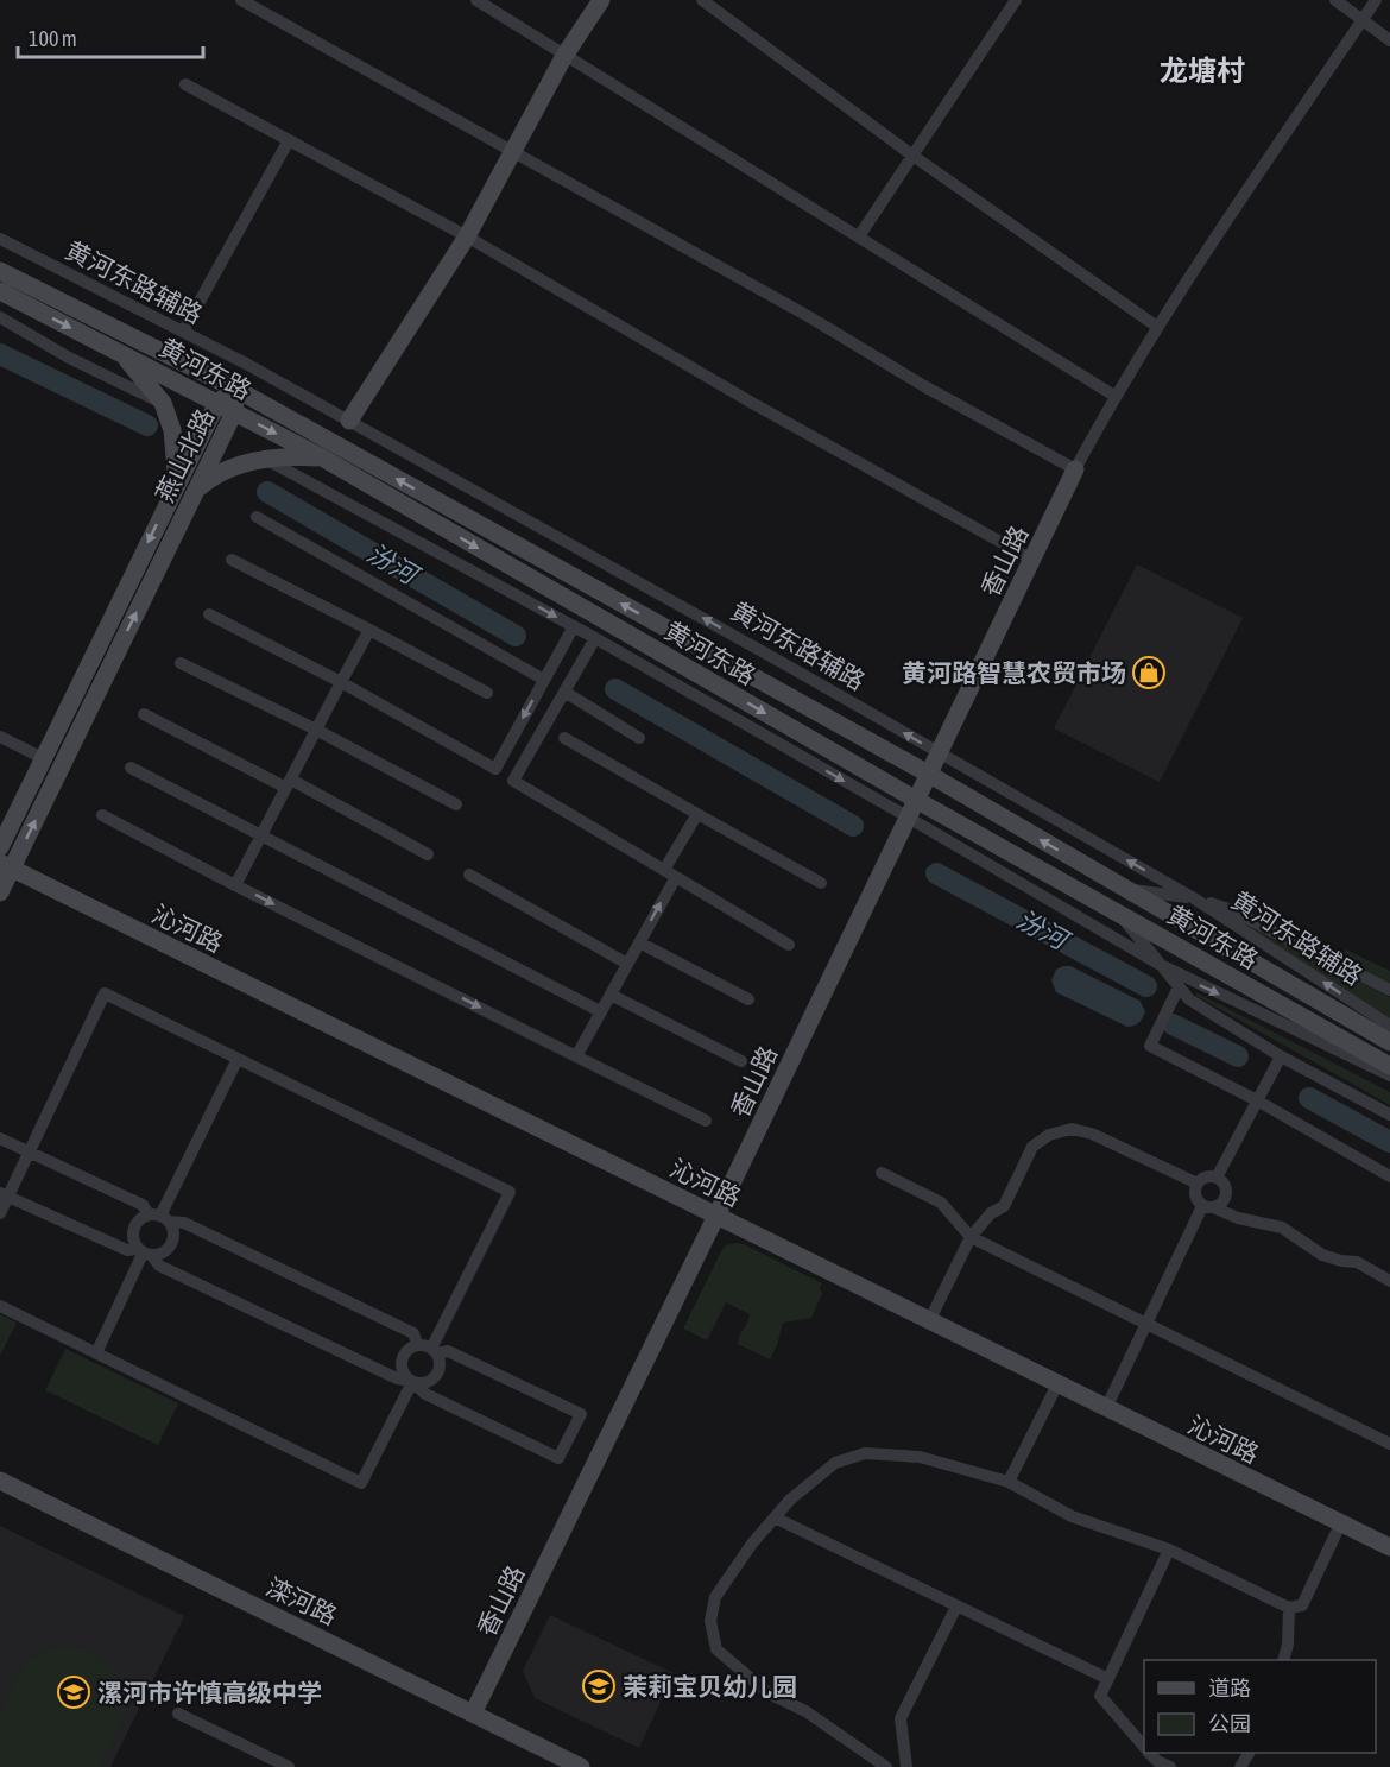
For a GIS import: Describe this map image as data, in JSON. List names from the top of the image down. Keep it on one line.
{"streets":{"street":["黄河东路辅路","黄河东路","燕山北路","香山路","沁河路","滦河路"]},"crossings":[["黄河东路辅路","香山路"],["黄河东路","燕山北路"],["黄河东路","香山路"],["燕山北路","沁河路"],["香山路","沁河路"],["香山路","滦河路"]],"districts":["龙塘村"],"water":["汾河"],"places":{"shop":["黄河路智慧农贸市场"],"school or university":["茉莉宝贝幼儿园","漯河市许慎高级中学"]},"legend":["道路","公园"],"scale_bar":"100 m"}
